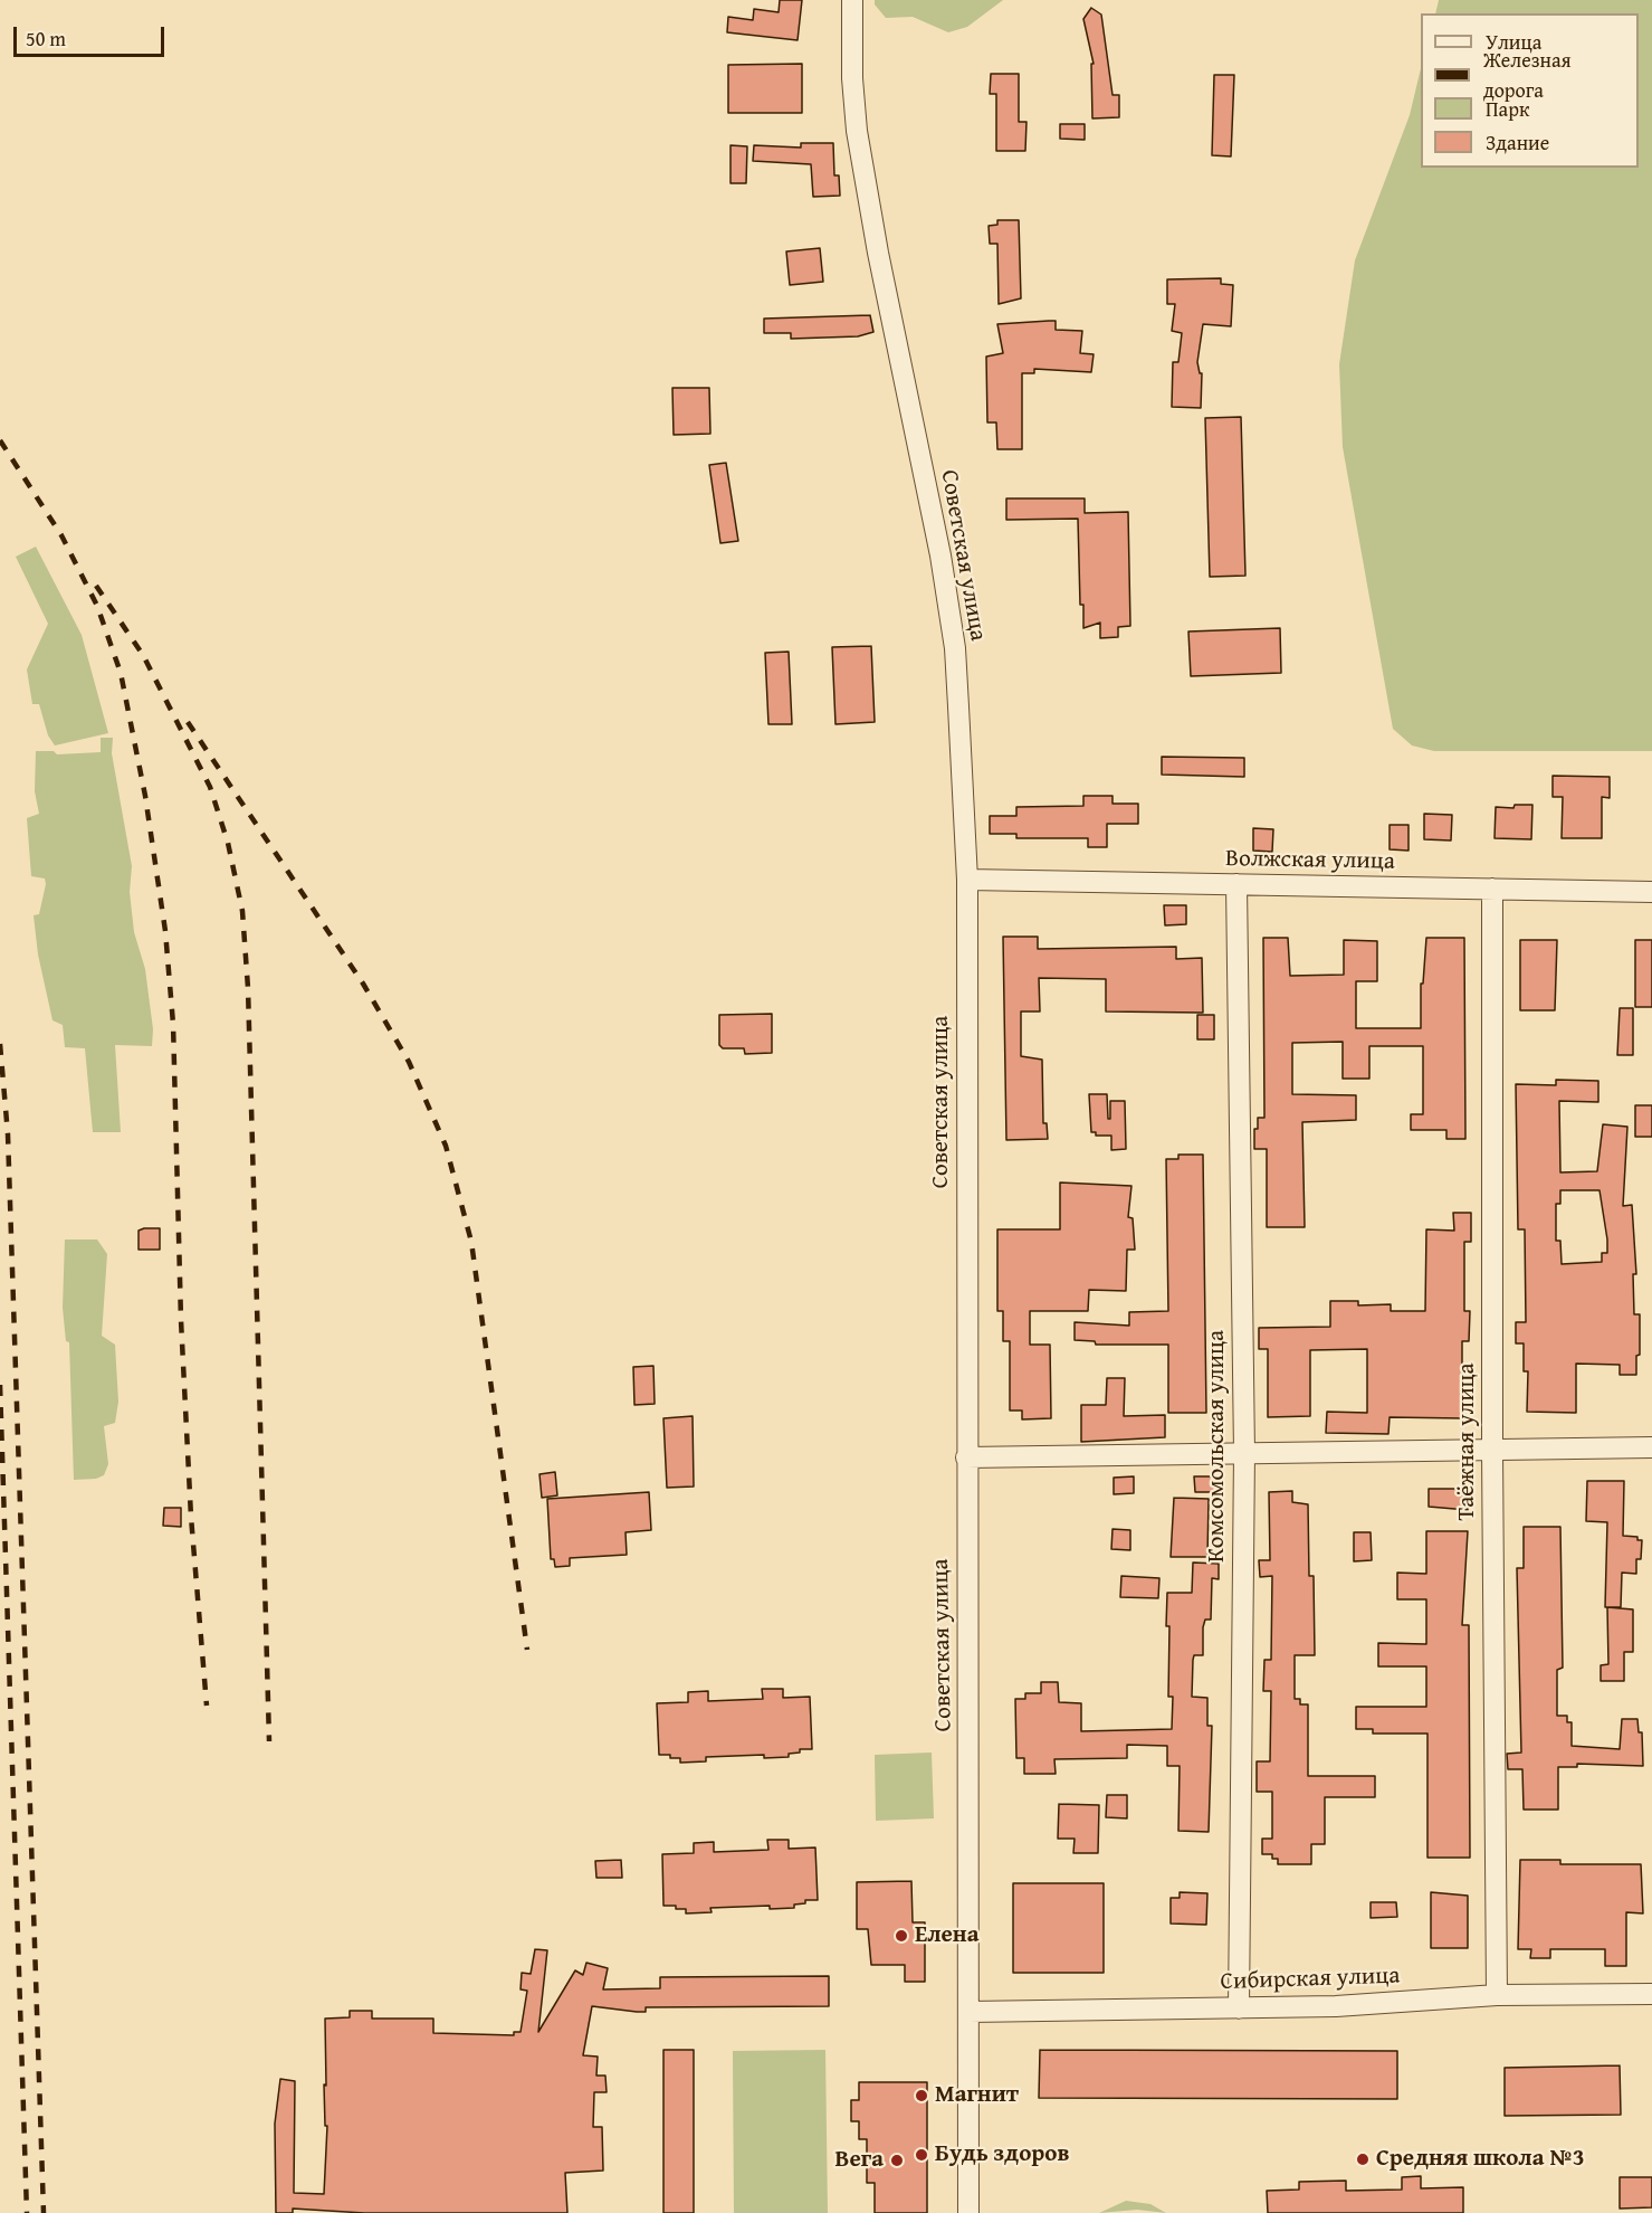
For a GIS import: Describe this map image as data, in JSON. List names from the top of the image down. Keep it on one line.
{"streets":{"street":["Советская улица","Волжская улица","Таёжная улица","Комсомольская улица","Сибирская улица"]},"crossings":[["Советская улица","Волжская улица"],["Советская улица","Сибирская улица"],["Волжская улица","Таёжная улица"],["Волжская улица","Комсомольская улица"],["Таёжная улица","Сибирская улица"],["Комсомольская улица","Сибирская улица"]],"places":["Елена","Магнит","Будь здоров","Средняя школа №3","Вега"],"legend":["Улица","Железная дорога","Парк","Здание"],"scale_bar":"50 m"}
